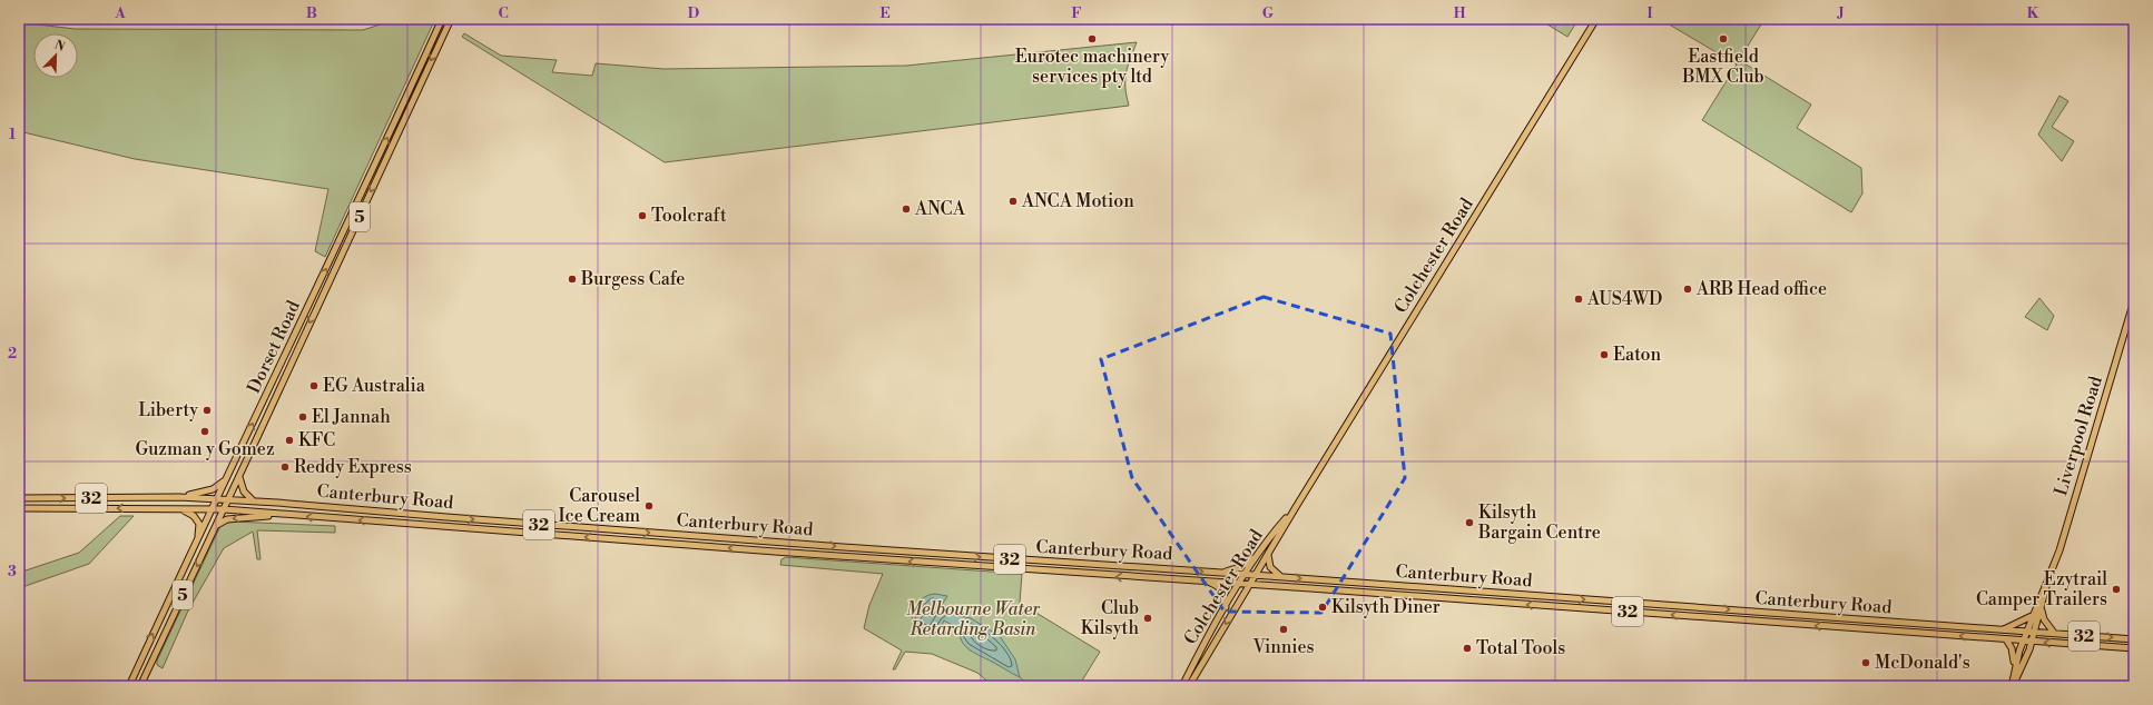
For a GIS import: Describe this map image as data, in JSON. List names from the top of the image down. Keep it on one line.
{"streets":{"main road":["5","Colchester Road","Dorset Road","Liverpool Road","Canterbury Road","32"]},"crossings":[["Colchester Road","Canterbury Road"],["Dorset Road","Canterbury Road"],["Liverpool Road","Canterbury Road"]],"parks":["Melbourne Water Retarding Basin"],"places":["Eurotec machinery services pty ltd","Eastfield BMX Club","ANCA Motion","ANCA","Toolcraft","Burgess Cafe","ARB Head office","AUS4WD","Eaton","EG Australia","Liberty","El Jannah","Guzman y Gomez","KFC","Reddy Express","Carousel Ice Cream","Kilsyth Bargain Centre","Ezytrail Camper Trailers","Kilsyth Diner","Club Kilsyth","Vinnies","Total Tools","McDonald's"],"north":"top right","grid":{"columns":["A","B","C","D","E","F","G","H","I","J","K"],"rows":["1","2","3"]}}
